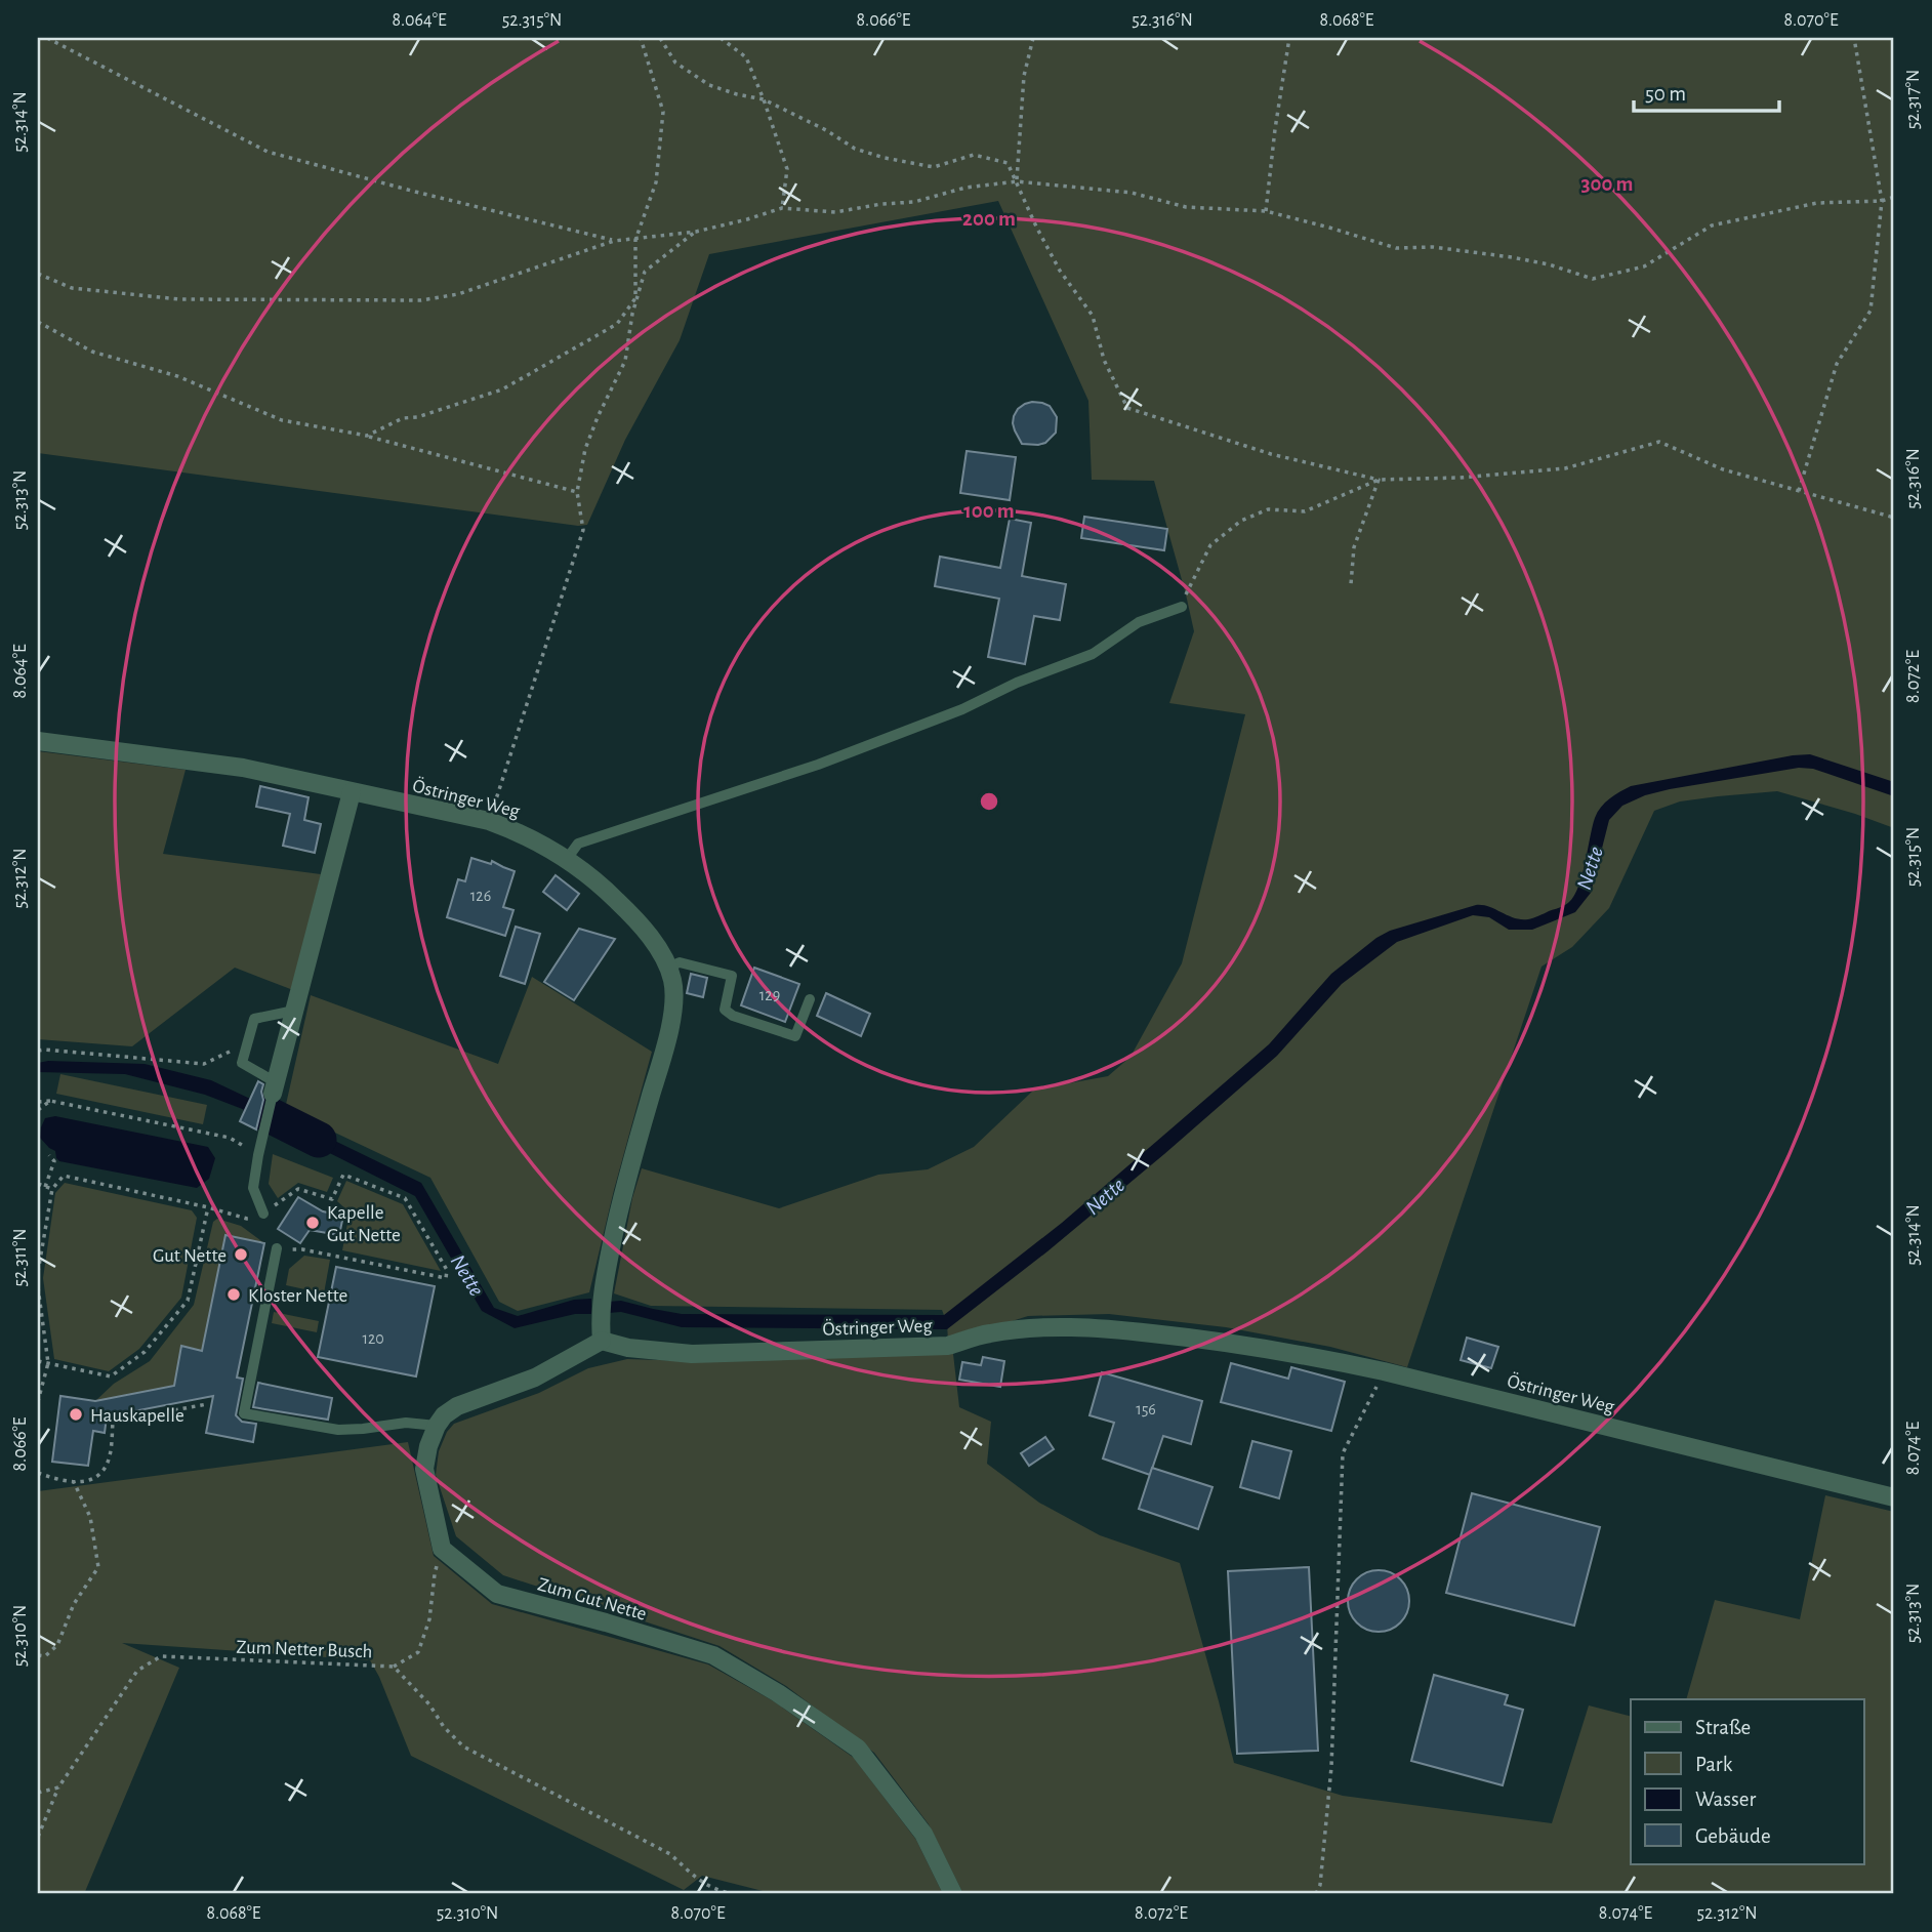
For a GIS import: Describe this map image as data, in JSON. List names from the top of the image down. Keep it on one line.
{"streets":{"street":["Östringer Weg","Zum Gut Nette"],"path":["Zum Netter Busch"]},"water":["Nette"],"places":["Kapelle Gut Nette","Gut Nette","Kloster Nette","Hauskapelle"],"house_numbers":["126","129","120","156"],"legend":["Straße","Park","Wasser","Gebäude"],"scale_bar":"50 m","coordinates":["8.064°E","52.315°N","8.066°E","52.316°N","8.068°E","8.070°E","52.317°N","52.314°N","52.313°N","8.072°E","52.312°N","52.311°N","8.074°E","52.310°N"],"rings":["300 m","200 m","100 m"]}
